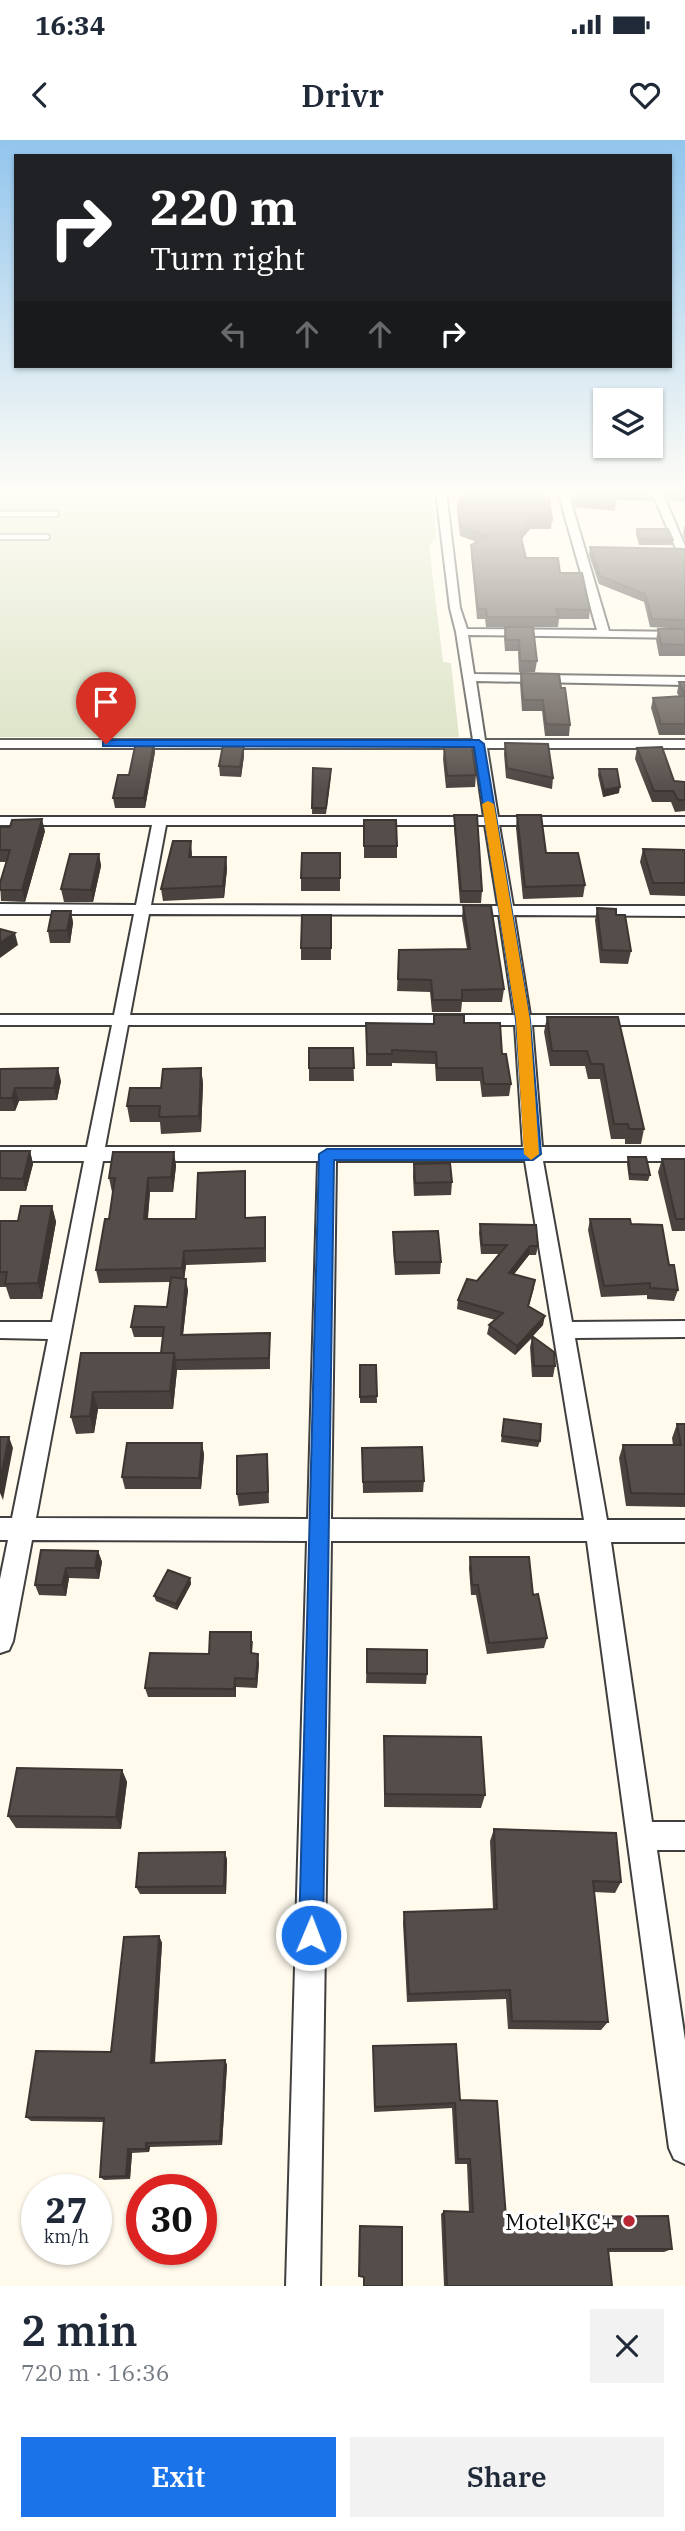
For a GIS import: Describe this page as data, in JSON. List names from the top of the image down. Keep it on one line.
{"places":["Motel KC+"],"page":{"status":"16:34","header":"Drivr","turn":["220 m","Turn right"],"speed":"27 km/h","limit":"30","heading":["2 min","720 m · 16:36"],"buttons":["Exit","Share"]}}
